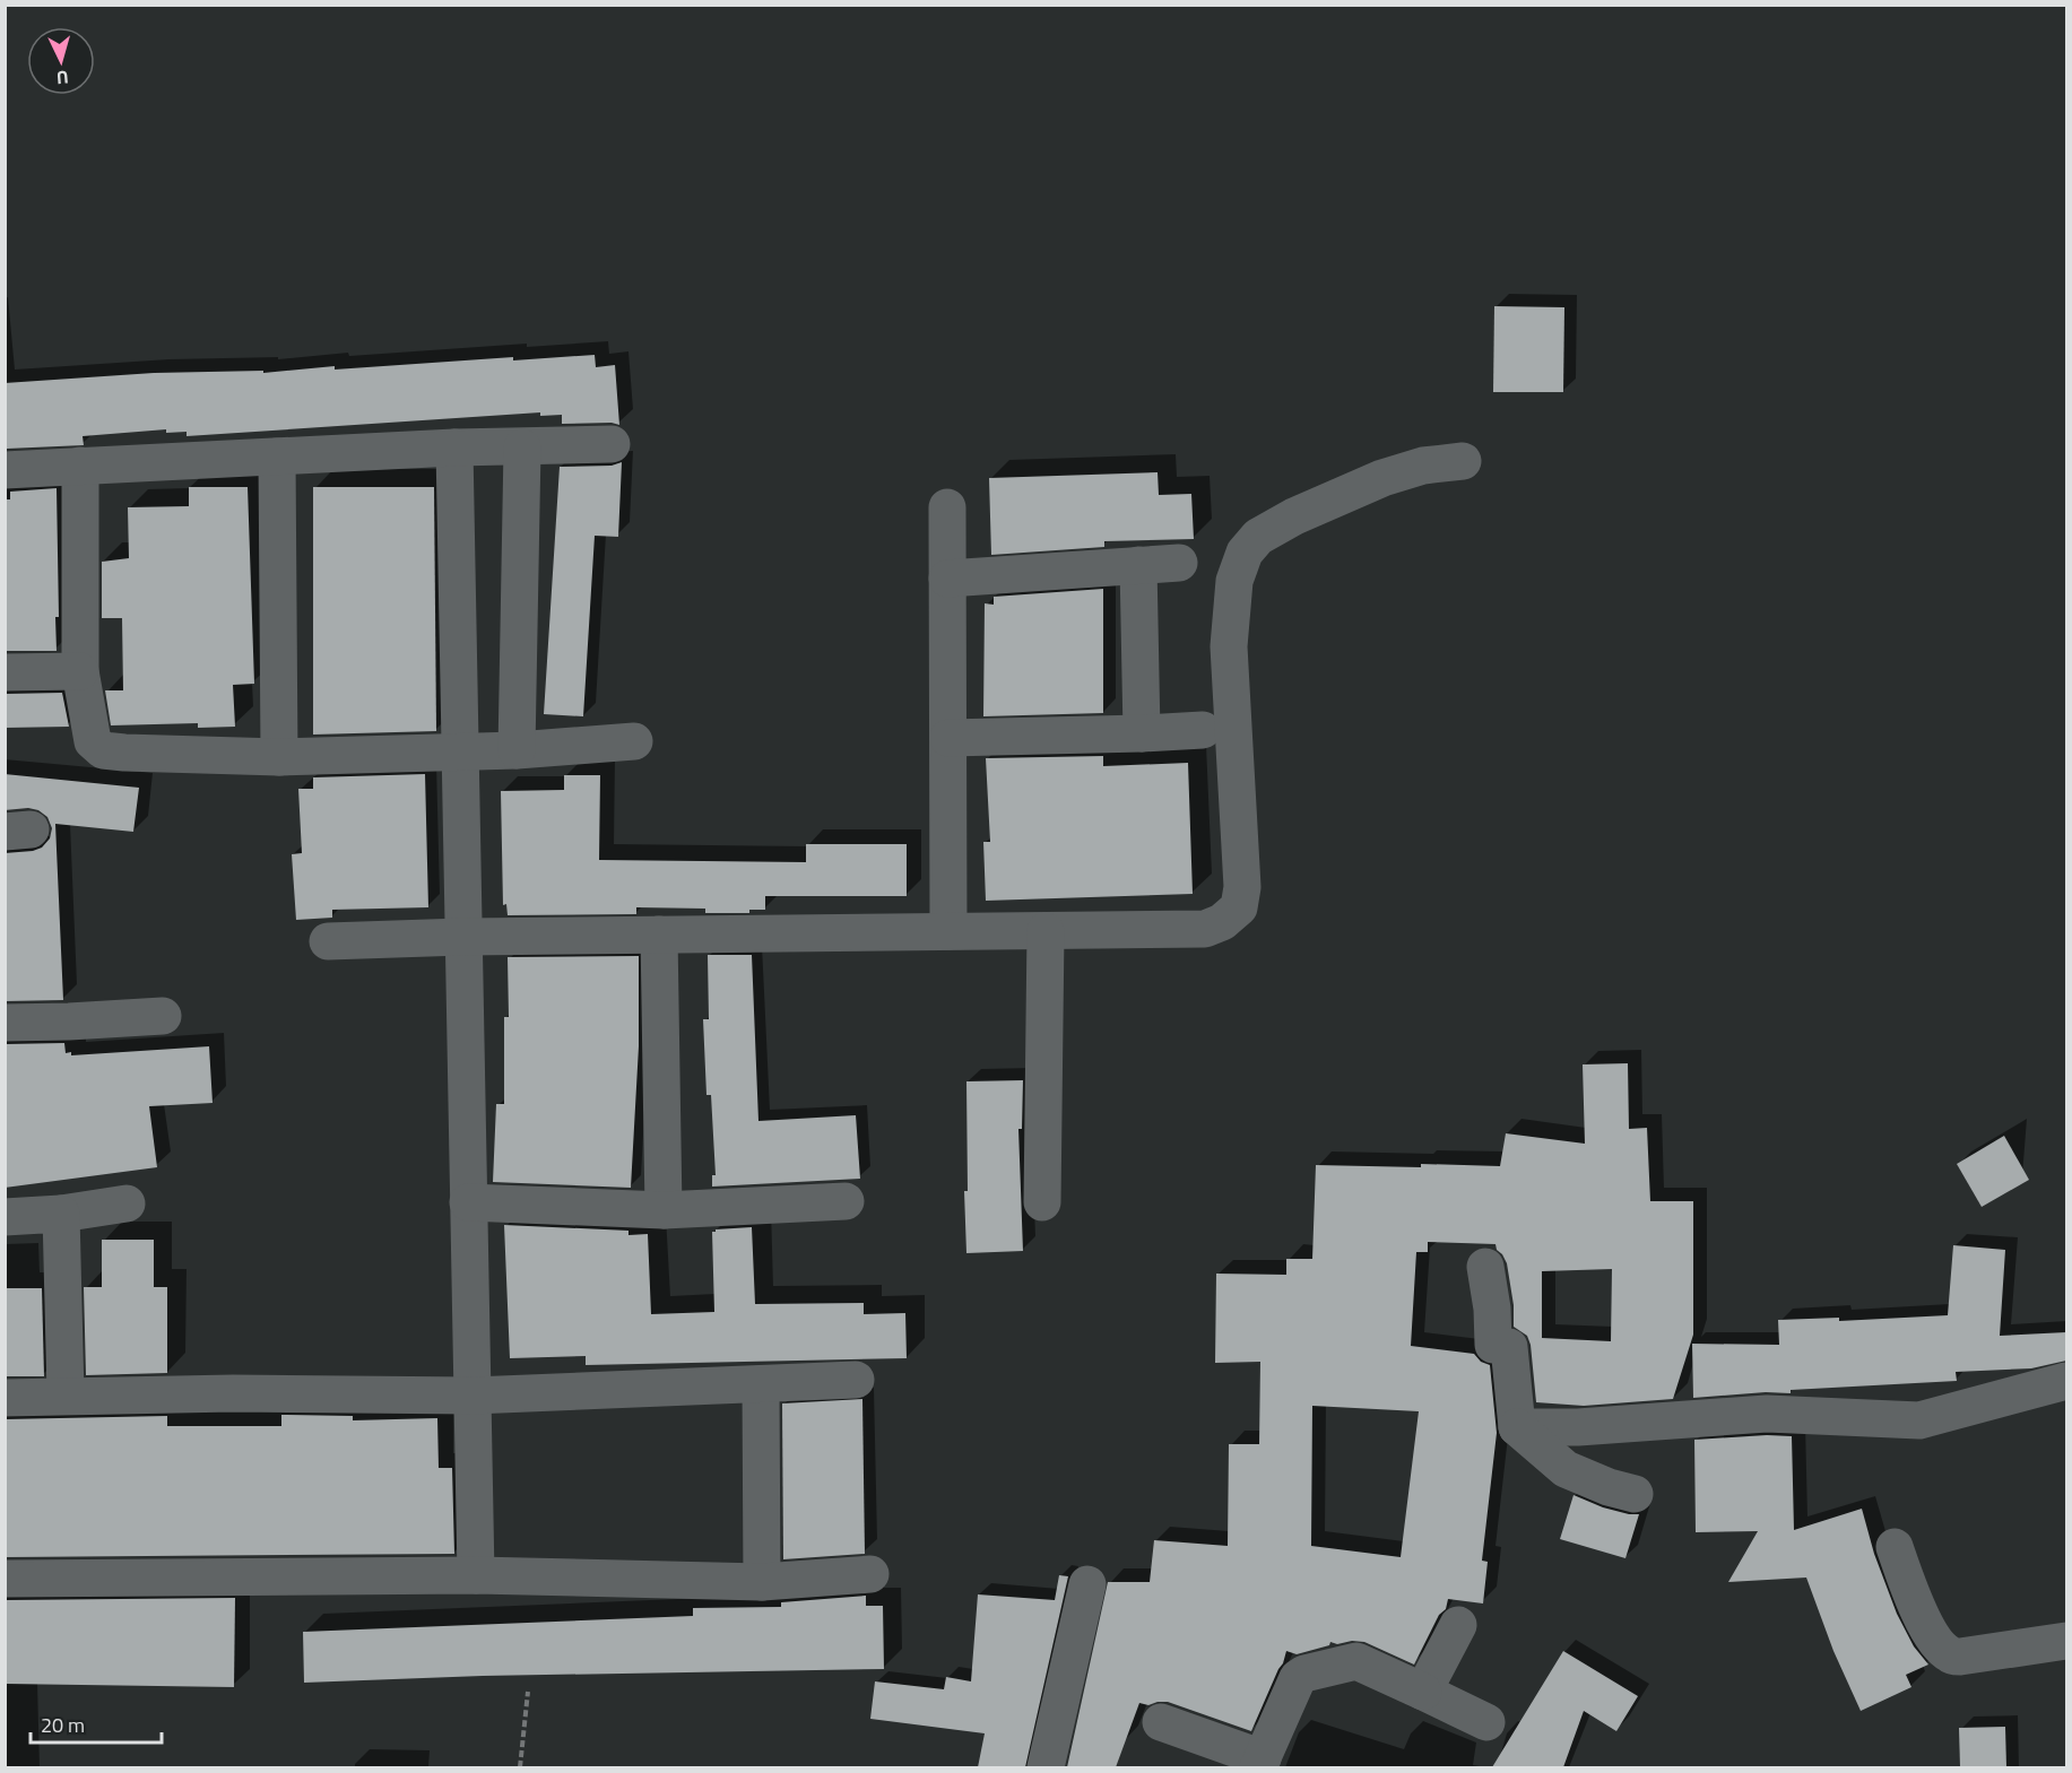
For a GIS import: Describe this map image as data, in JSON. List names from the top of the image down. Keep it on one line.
{"scale_bar":"20 m","north":"bottom"}
